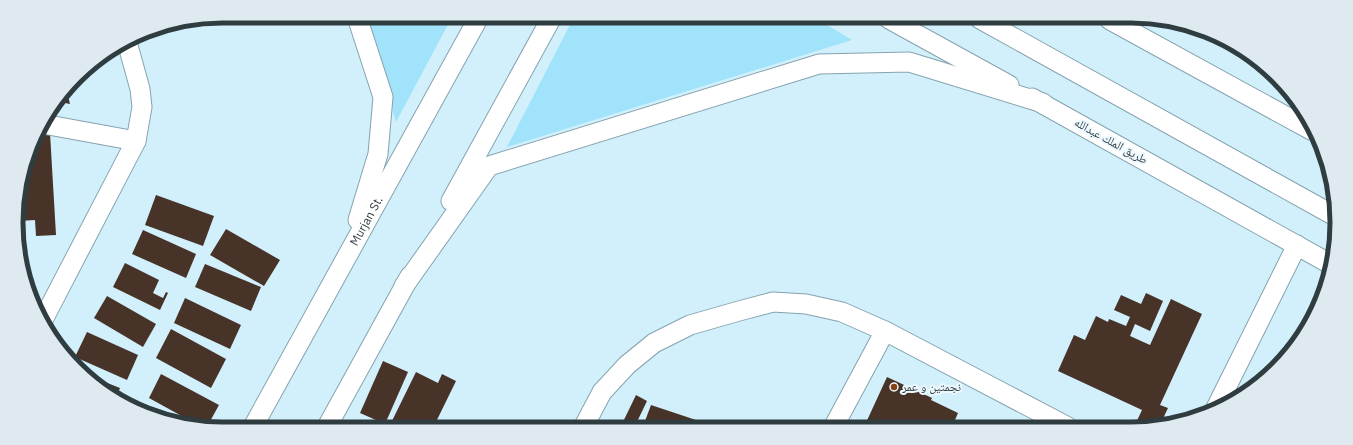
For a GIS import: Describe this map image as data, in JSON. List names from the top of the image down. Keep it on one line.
{"streets":{"street":["طريق الملك عبدالله","Murjan St."]},"places":["نجمتين و عمر"]}
